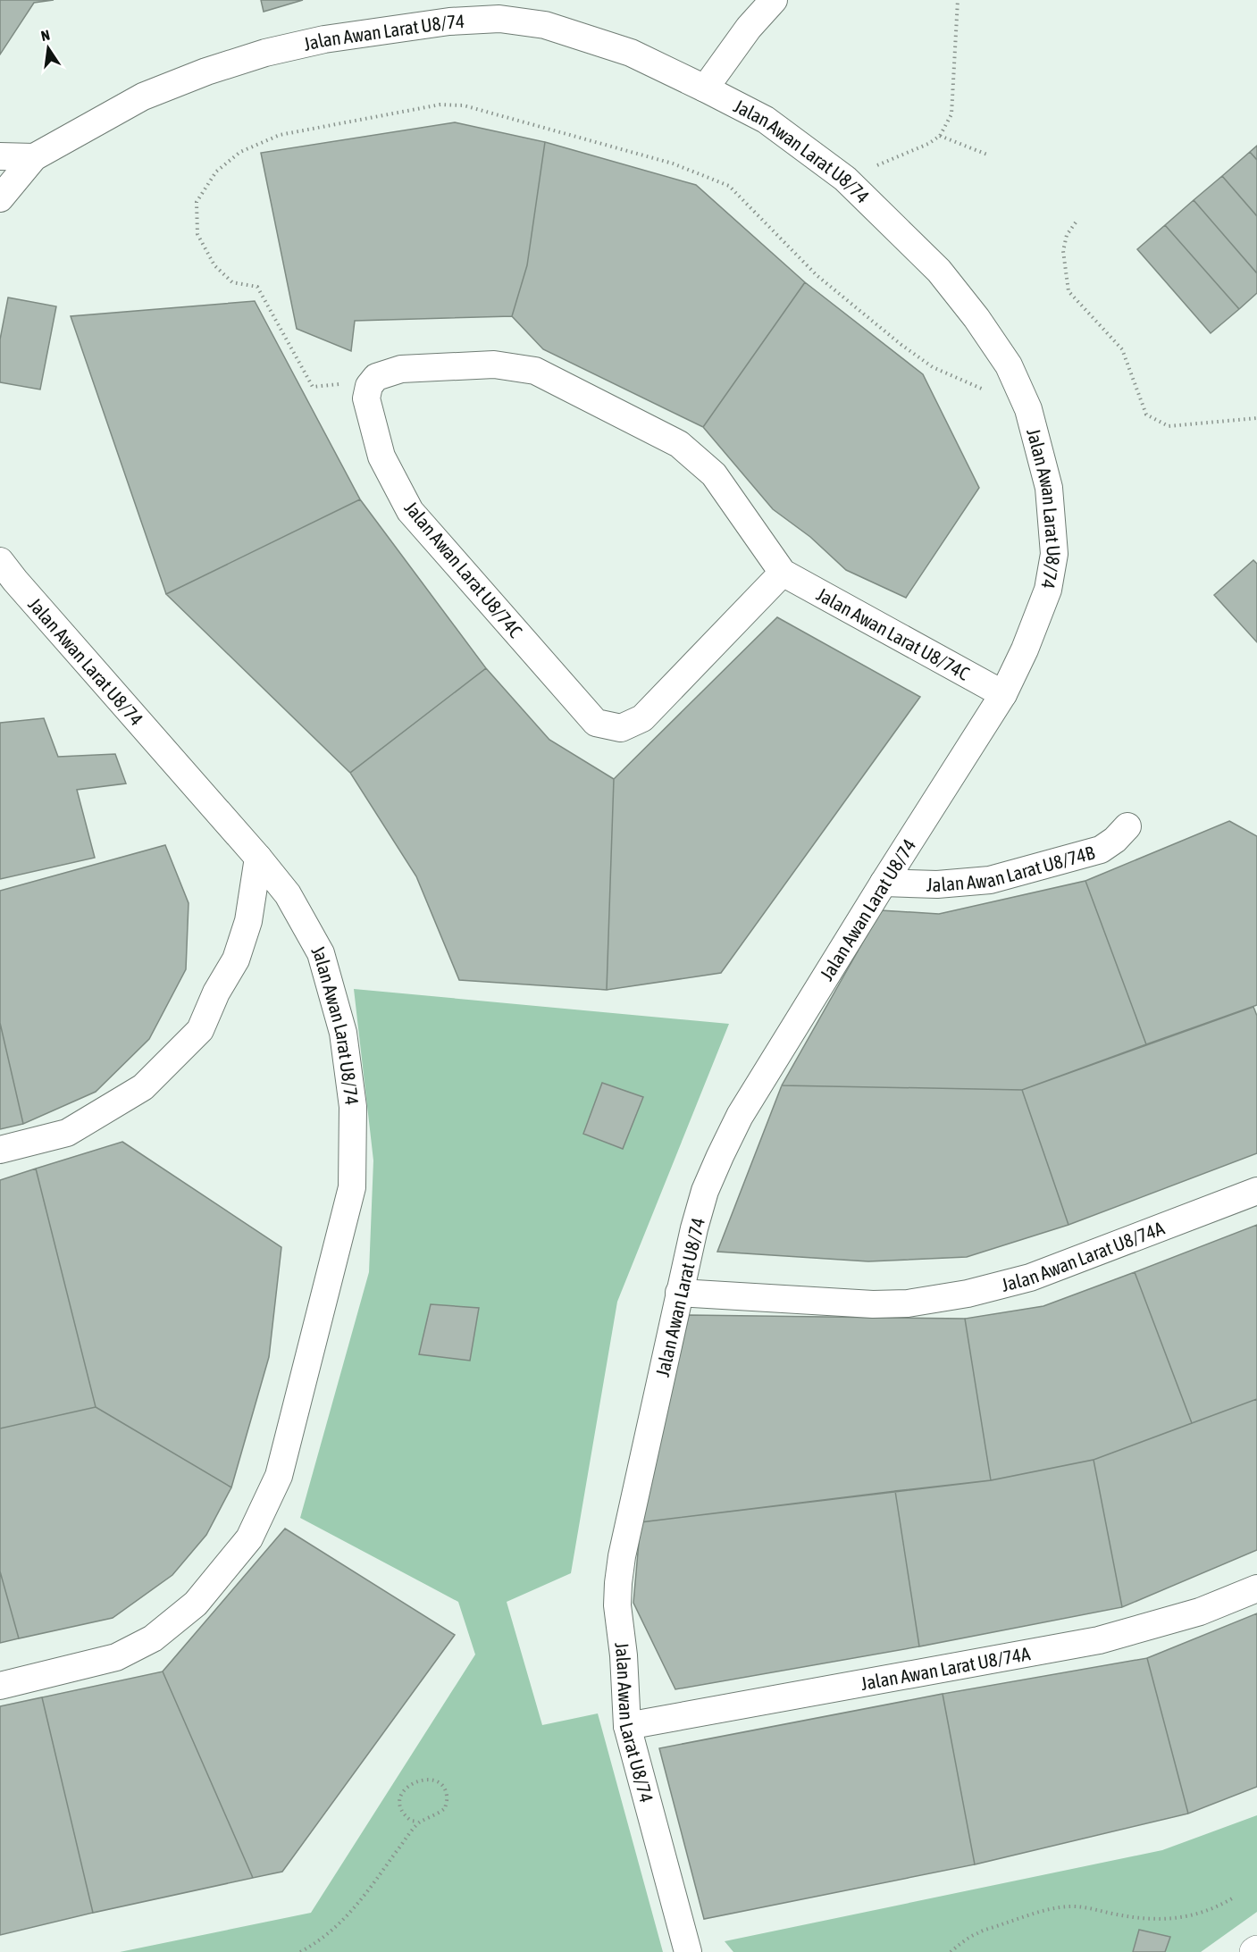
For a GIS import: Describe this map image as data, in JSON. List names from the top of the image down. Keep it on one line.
{"streets":{"street":["Jalan Awan Larat U8/74","Jalan Awan Larat U8/74C","Jalan Awan Larat U8/74B","Jalan Awan Larat U8/74A"]},"crossings":[["Jalan Awan Larat U8/74","Jalan Awan Larat U8/74C"],["Jalan Awan Larat U8/74","Jalan Awan Larat U8/74B"],["Jalan Awan Larat U8/74","Jalan Awan Larat U8/74A"]],"north":"top"}
